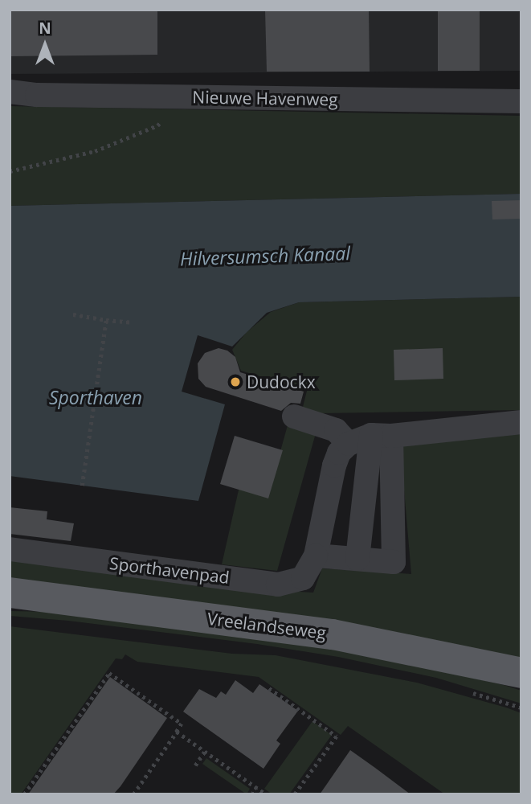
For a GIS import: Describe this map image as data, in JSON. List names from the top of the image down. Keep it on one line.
{"streets":{"main road":["Vreelandseweg"],"street":["Nieuwe Havenweg","Sporthavenpad"]},"water":["Hilversumsch Kanaal","Sporthaven"],"places":["Dudockx"],"north":"top"}
